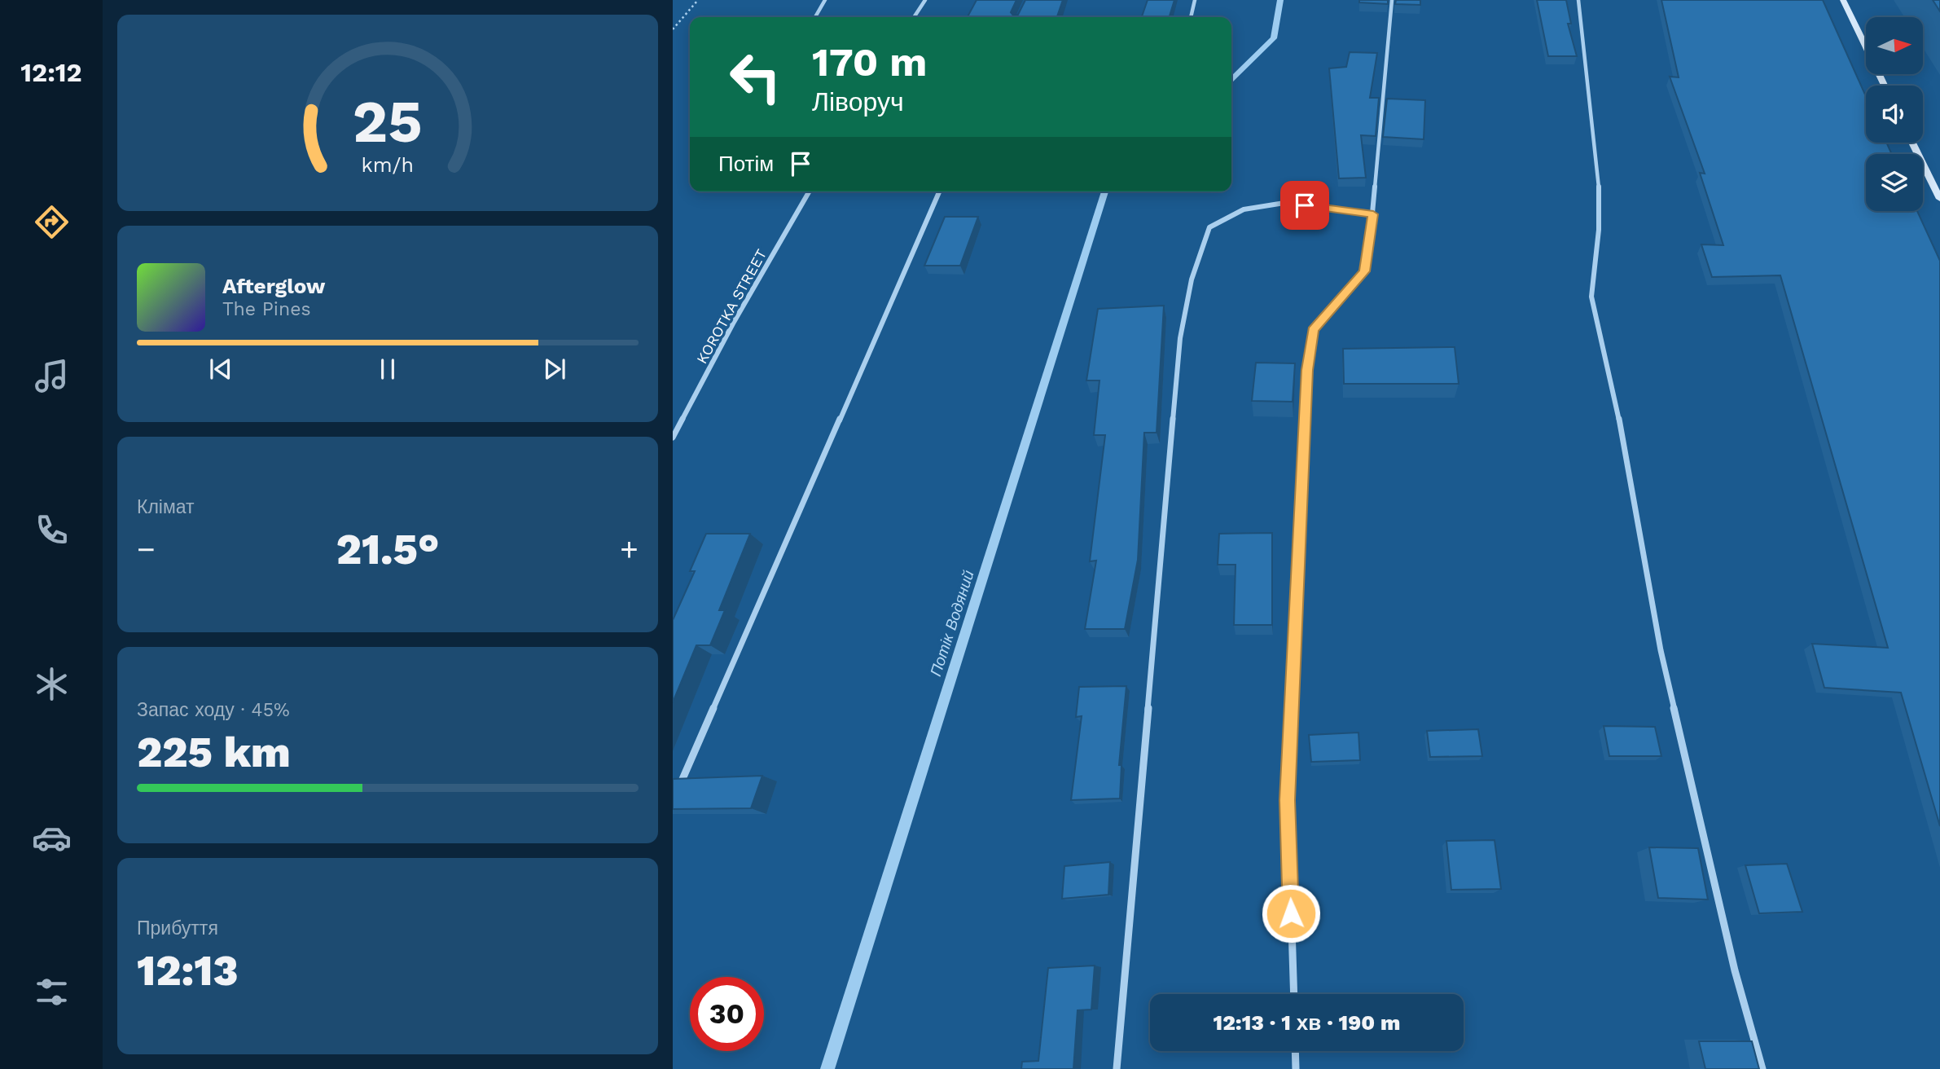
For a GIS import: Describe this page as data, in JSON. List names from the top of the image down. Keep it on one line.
{"streets":{"street":["KOROTKA STREET"]},"water":["Потік Водяний"],"north":"right","page":{"tabs":"12:12","turn":["170 m","Ліворуч"],"then":"Потім","song":["Afterglow","The Pines"],"tile":["Клімат",["Запас ходу · 45%","225 km"],["Прибуття","12:13"]],"heat":["−","21.5°","+"],"limit":"30","trip":"12:13 · 1 хв · 190 m","gauge":["25","km/h"]}}
